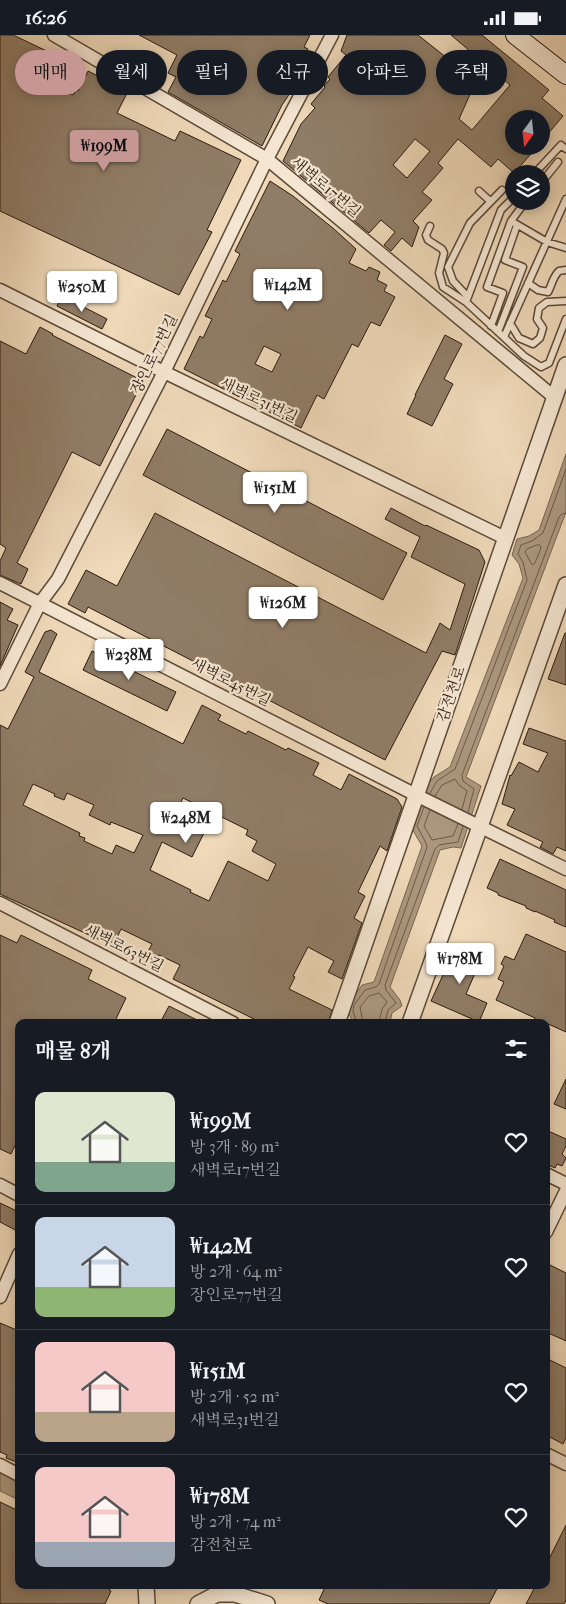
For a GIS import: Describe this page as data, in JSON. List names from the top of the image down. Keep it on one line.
{"streets":{"street":["새벽로17번길","장인로77번길","새벽로31번길","새벽로45번길","감전천로","새벽로63번길"]},"crossings":[["새벽로17번길","장인로77번길"],["새벽로17번길","감전천로"],["장인로77번길","새벽로31번길"],["장인로77번길","새벽로45번길"],["새벽로31번길","감전천로"],["새벽로45번길","감전천로"]],"north":"bottom","page":{"status":"16:26","chip":["매매","월세","필터","신규","아파트","주택"],"price":["₩199M","₩142M","₩250M","₩151M","₩126M","₩238M","₩248M","₩178M"],"heading":"매물 8개","list":[{"name":"₩199M","note":"방 3개 · 89 m² · 새벽로17번길"},{"name":"₩142M","note":"방 2개 · 64 m² · 장인로77번길"},{"name":"₩151M","note":"방 2개 · 52 m² · 새벽로31번길"},{"name":"₩178M","note":"방 2개 · 74 m² · 감전천로"}]}}
